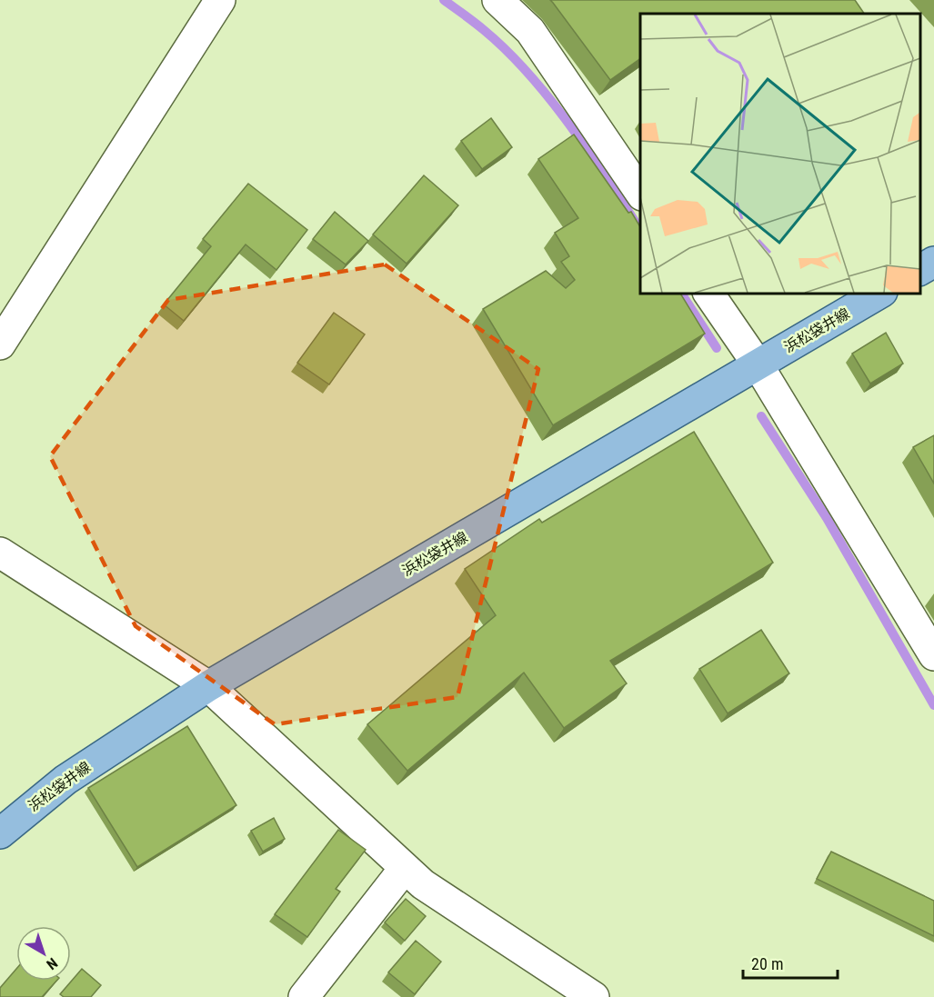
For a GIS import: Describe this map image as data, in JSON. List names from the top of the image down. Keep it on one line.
{"streets":{"main road":["浜松袋井線"]},"scale_bar":"20 m","north":"bottom right"}
